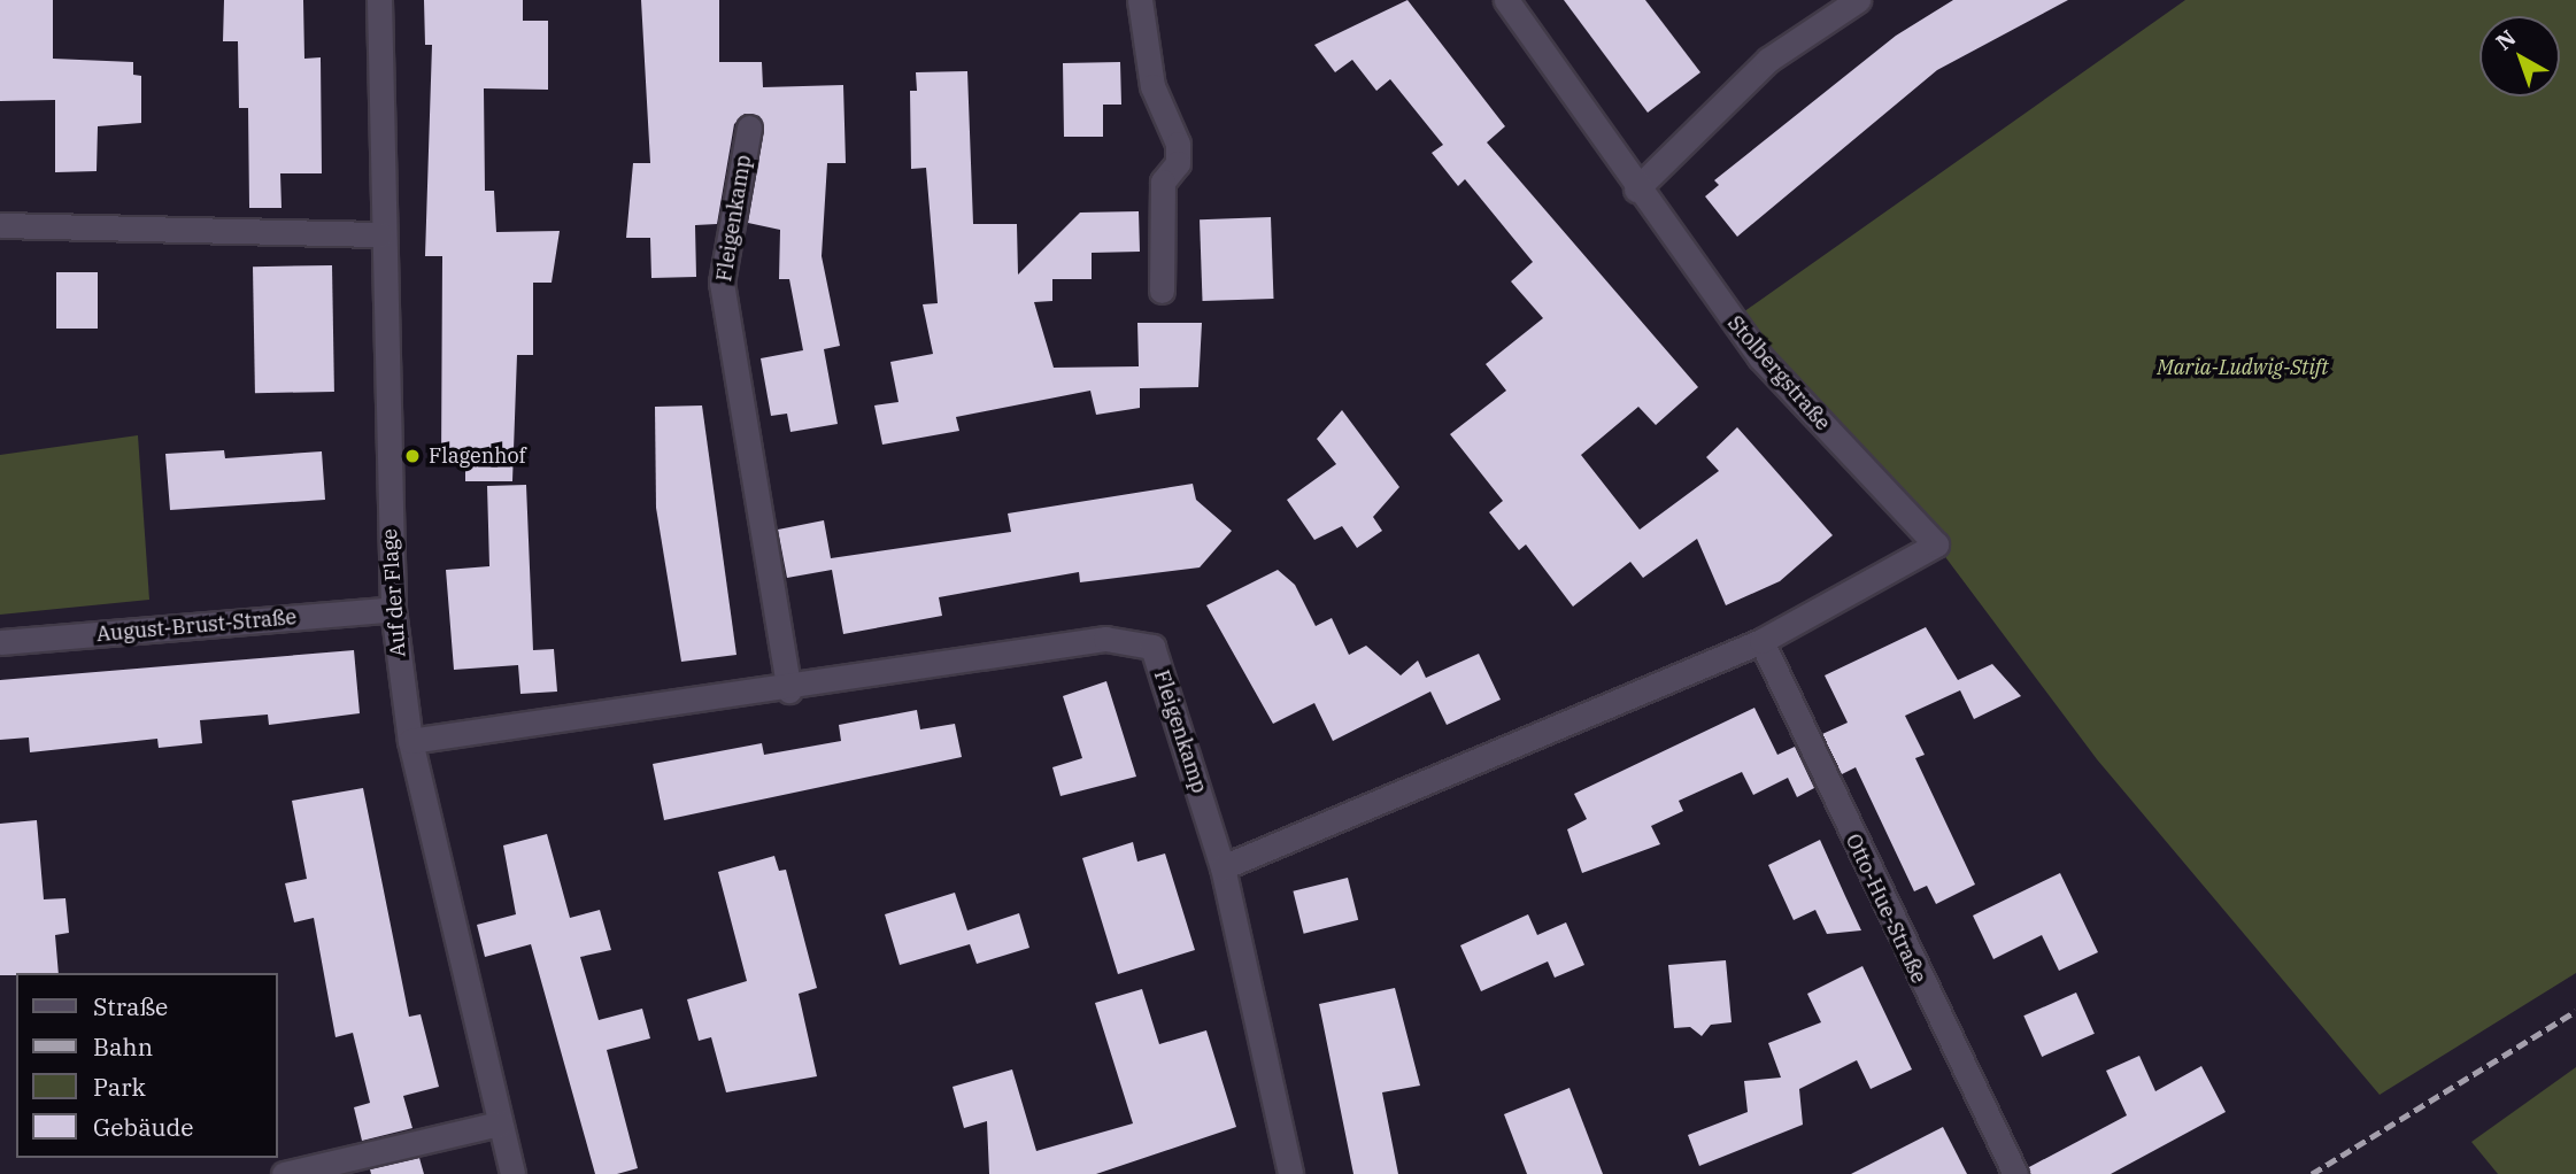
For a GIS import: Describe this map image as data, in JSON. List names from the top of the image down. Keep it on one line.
{"streets":{"street":["Fleigenkamp","Stolbergstraße","Auf der Flage","August-Brust-Straße","Otto-Hue-Straße"]},"crossings":[["Fleigenkamp","Auf der Flage"],["Stolbergstraße","Otto-Hue-Straße"],["Auf der Flage","August-Brust-Straße"]],"parks":["Maria-Ludwig-Stift"],"places":["Flagenhof"],"legend":["Straße","Bahn","Park","Gebäude"],"north":"top left"}
